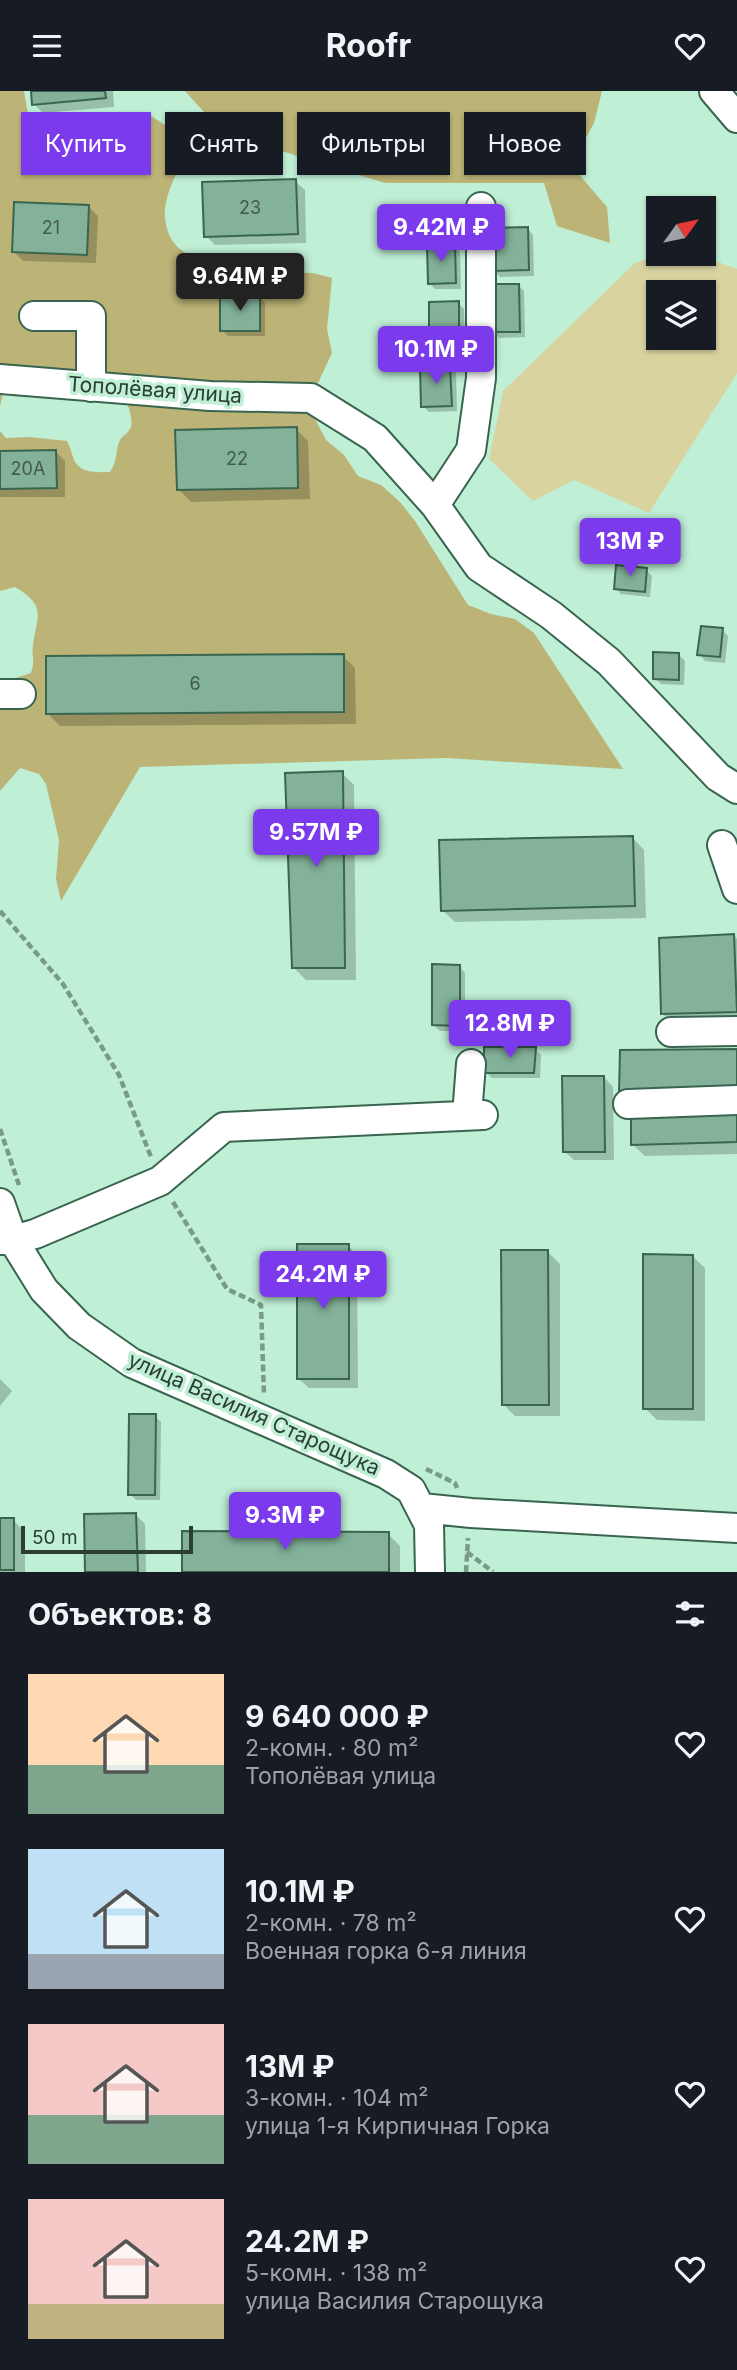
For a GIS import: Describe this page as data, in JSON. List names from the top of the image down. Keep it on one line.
{"streets":{"street":["Тополёвая улица","улица Василия Старощука"]},"house_numbers":["23","21","22","20А","6"],"scale_bar":"50 m","north":"top right","page":{"header":"Roofr","chip":["Купить","Снять","Фильтры","Новое"],"price":["9.42M ₽","9.64M ₽","10.1M ₽","13M ₽","9.57M ₽","12.8M ₽","24.2M ₽","9.3M ₽"],"scale":"50 m","heading":"Объектов: 8","list":[{"name":"9 640 000 ₽","note":"2-комн. · 80 m² · Тополёвая улица"},{"name":"10.1M ₽","note":"2-комн. · 78 m² · Военная горка 6-я линия"},{"name":"13M ₽","note":"3-комн. · 104 m² · улица 1-я Кирпичная Горка"},{"name":"24.2M ₽","note":"5-комн. · 138 m² · улица Василия Старощука"}]}}
